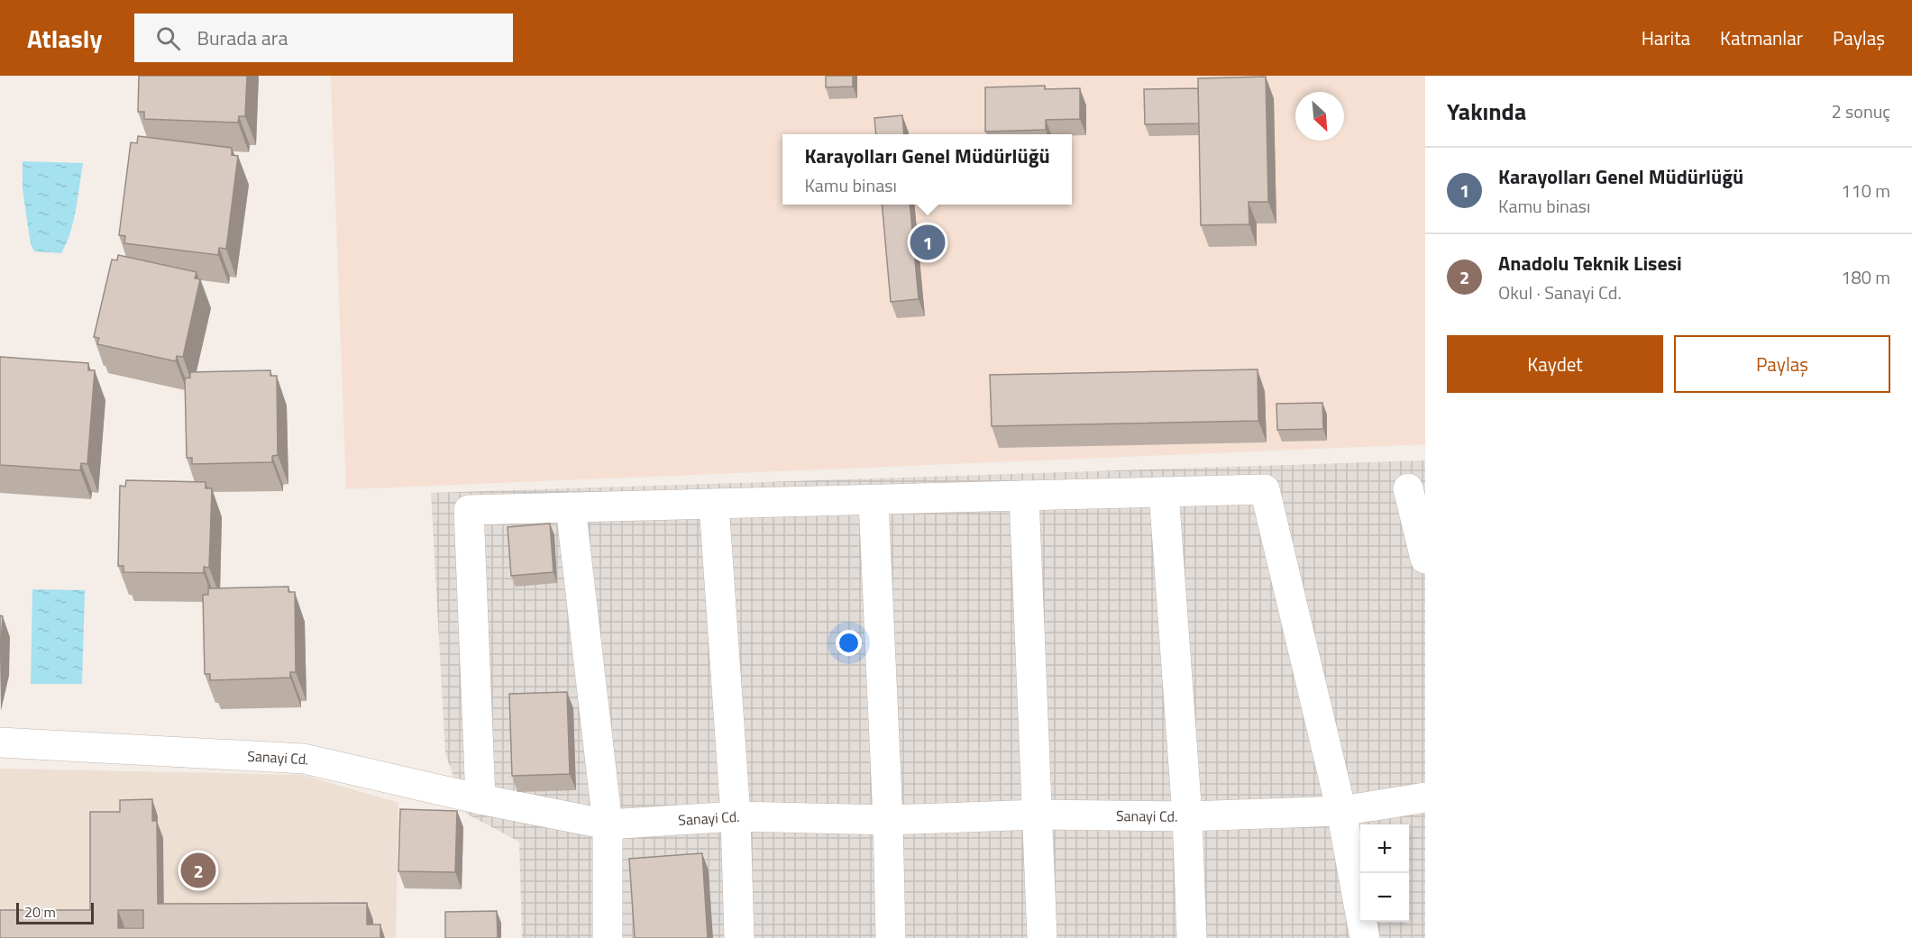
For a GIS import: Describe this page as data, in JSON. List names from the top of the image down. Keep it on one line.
{"streets":{"street":["Sanayi Cd."]},"scale_bar":"20 m","north":"bottom right","page":{"header":"Atlasly","search":"Burada ara","nav":["Harita","Katmanlar","Paylaş"],"heading":["Yakında","2 sonuç"],"popup":["Karayolları Genel Müdürlüğü","Kamu binası"],"list":[{"mark":"1","name":"Karayolları Genel Müdürlüğü","note":"Kamu binası","value":"110 m"},{"mark":"2","name":"Anadolu Teknik Lisesi","note":"Okul · Sanayi Cd.","value":"180 m"}],"pins":["1","2"],"buttons":["Kaydet","Paylaş"],"map_buttons":["+","−"],"scale":"20 m"}}
